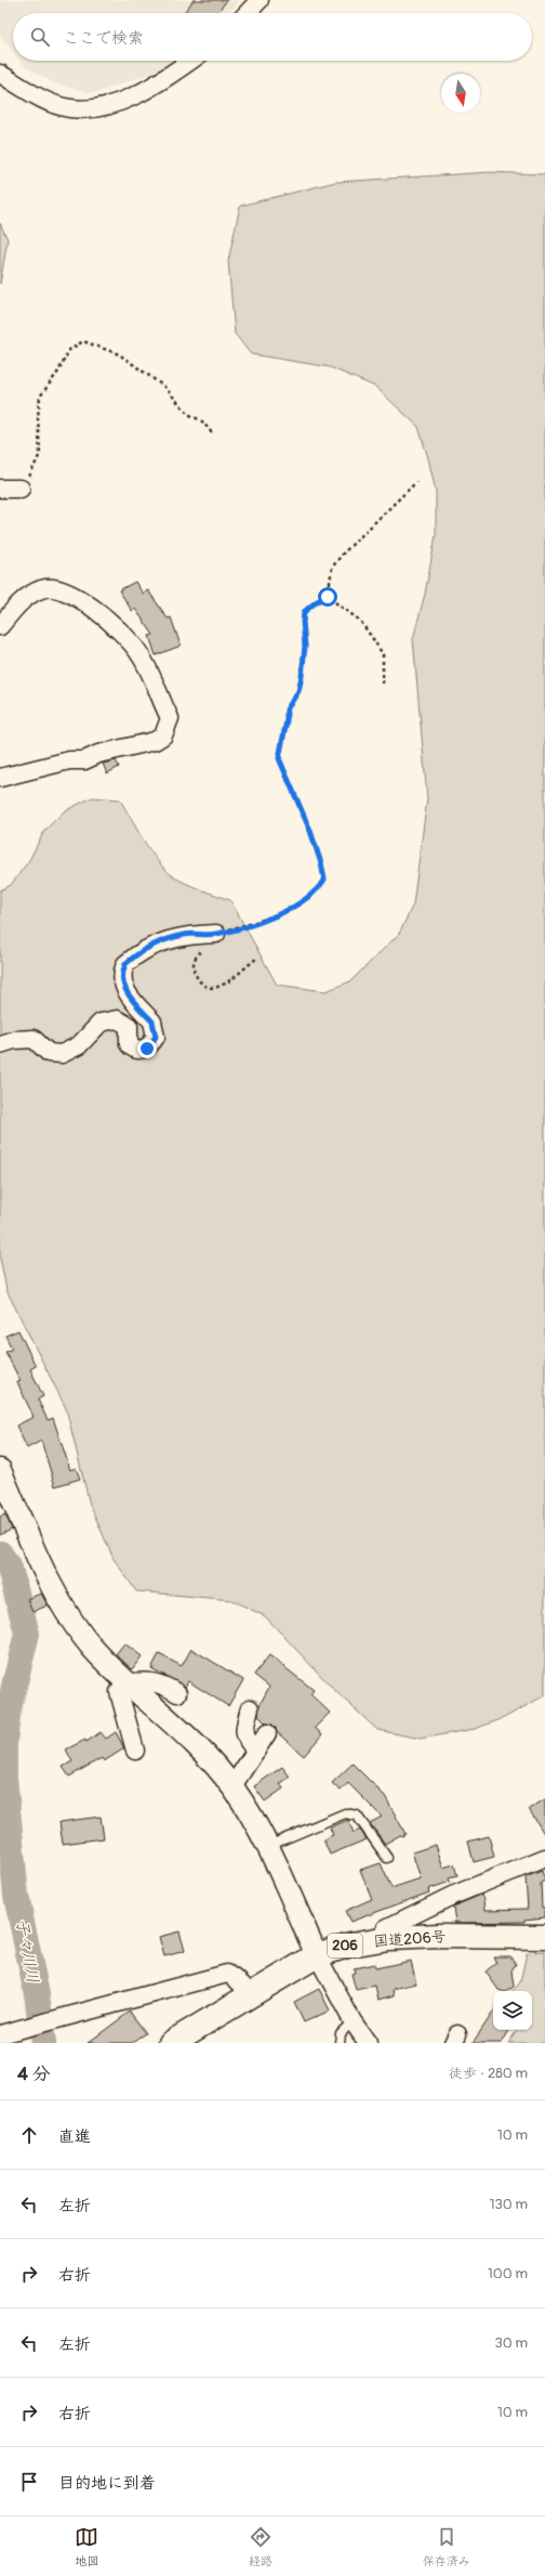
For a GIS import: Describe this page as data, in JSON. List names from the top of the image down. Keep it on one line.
{"streets":{"highway":["国道206号","206"]},"water":["子々川川"],"north":"bottom","page":{"search":"ここで検索","heading":["4 分","徒歩 · 280 m"],"list":[["直進","10 m"],["左折","130 m"],["右折","100 m"],["左折","30 m"],["右折","10 m"],"目的地に到着"],"nav":["地図","経路","保存済み"]}}
